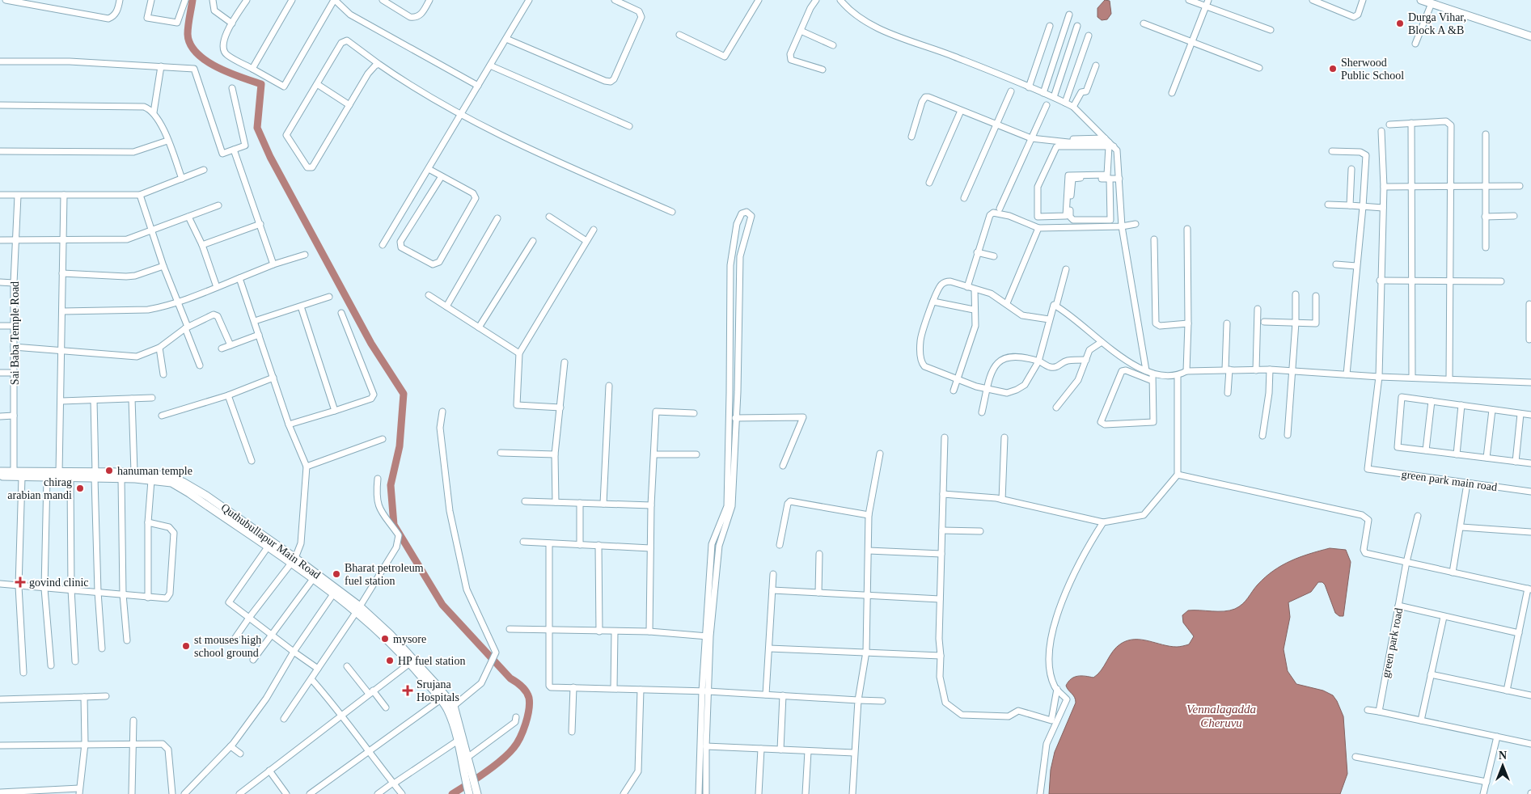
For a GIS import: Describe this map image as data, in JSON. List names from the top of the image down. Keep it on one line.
{"streets":{"main road":["Quthubullapur Main Road"],"street":["Sai Baba Temple Road","green park main road","green park road"]},"crossings":[["Sai Baba Temple Road","Quthubullapur Main Road"]],"water":["Vennalagadda Cheruvu"],"places":{"other":["Durga Vihar, Block A &B","Sherwood Public School","hanuman temple","chirag arabian mandi","Bharat petroleum fuel station","mysore","st mouses high school ground","HP fuel station"],"health":["govind clinic","Srujana Hospitals"]},"north":"top"}
